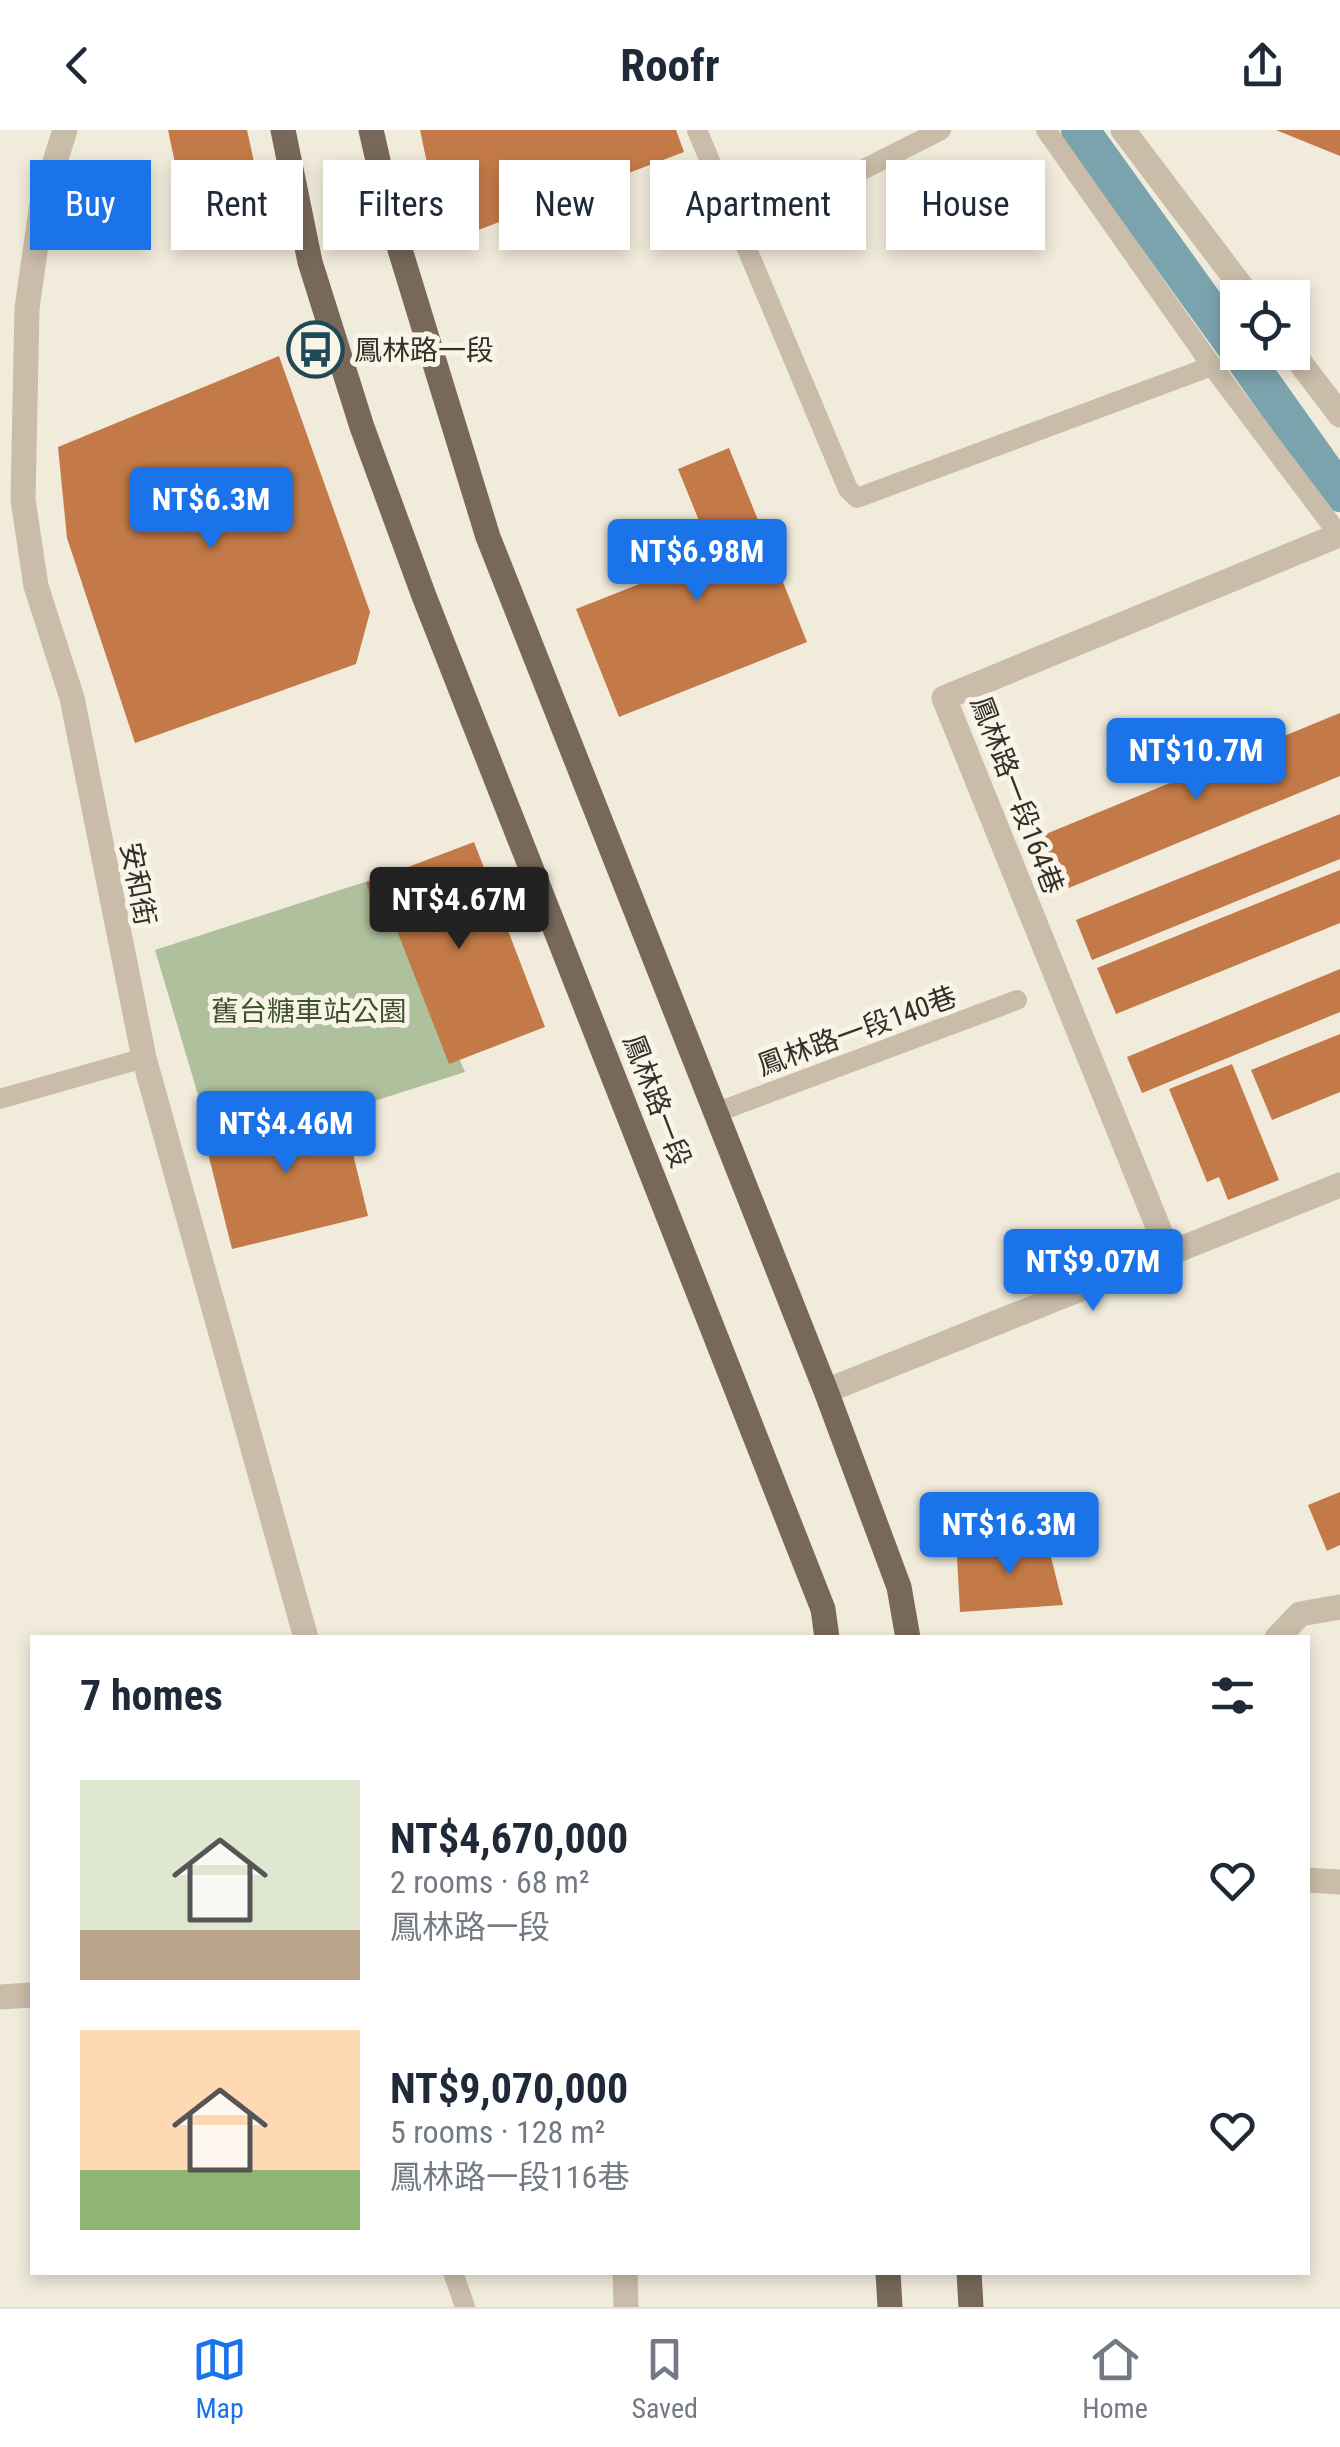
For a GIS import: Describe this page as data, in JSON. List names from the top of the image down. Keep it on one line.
{"streets":{"main road":["鳳林路一段"],"street":["鳳林路一段164巷","安和街"],"lane":["鳳林路一段140巷"]},"crossings":[["鳳林路一段140巷","鳳林路一段"]],"parks":["舊台糖車站公園"],"places":{"bus stop":["鳳林路一段"]},"page":{"header":"Roofr","chip":["Buy","Rent","Filters","New","Apartment","House"],"price":["NT$6.3M","NT$6.98M","NT$10.7M","NT$4.67M","NT$4.46M","NT$9.07M","NT$16.3M"],"heading":"7 homes","list":[{"name":"NT$4,670,000","note":"2 rooms · 68 m² · 鳳林路一段"},{"name":"NT$9,070,000","note":"5 rooms · 128 m² · 鳳林路一段116巷"}],"tabs":["Map","Saved","Home"]}}
